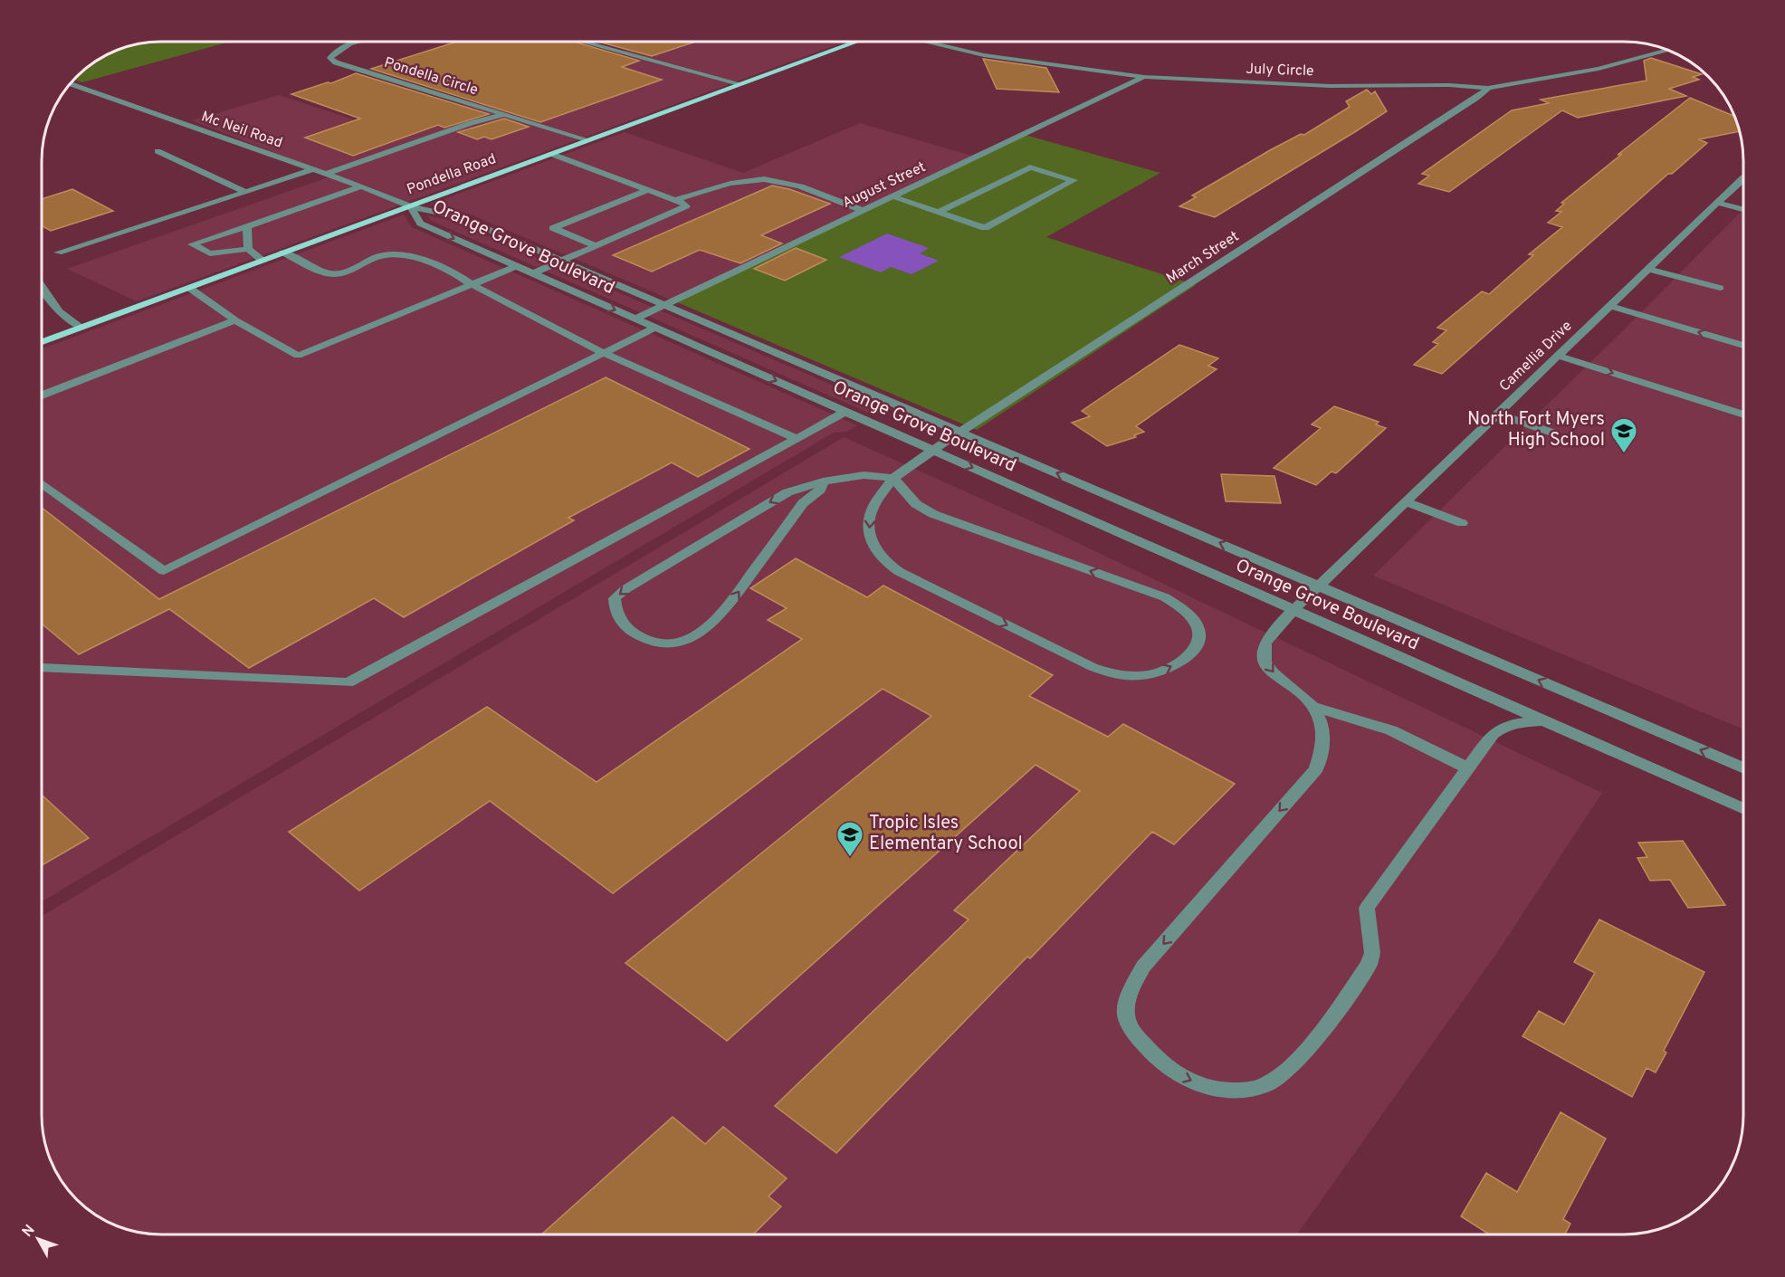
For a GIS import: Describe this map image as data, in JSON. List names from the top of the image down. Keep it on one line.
{"streets":{"main road":["Pondella Road"],"street":["July Circle","Pondella Circle","Mc Neil Road","August Street","Orange Grove Boulevard","March Street","Camellia Drive"]},"crossings":[["July Circle","August Street"],["July Circle","March Street"],["Pondella Circle","Pondella Road"],["Mc Neil Road","Pondella Road"],["Mc Neil Road","Orange Grove Boulevard"],["Pondella Road","Orange Grove Boulevard"],["August Street","Orange Grove Boulevard"],["Orange Grove Boulevard","March Street"],["Orange Grove Boulevard","Camellia Drive"]],"places":{"school or university":["North Fort Myers High School","Tropic Isles Elementary School"]},"north":"top left"}
